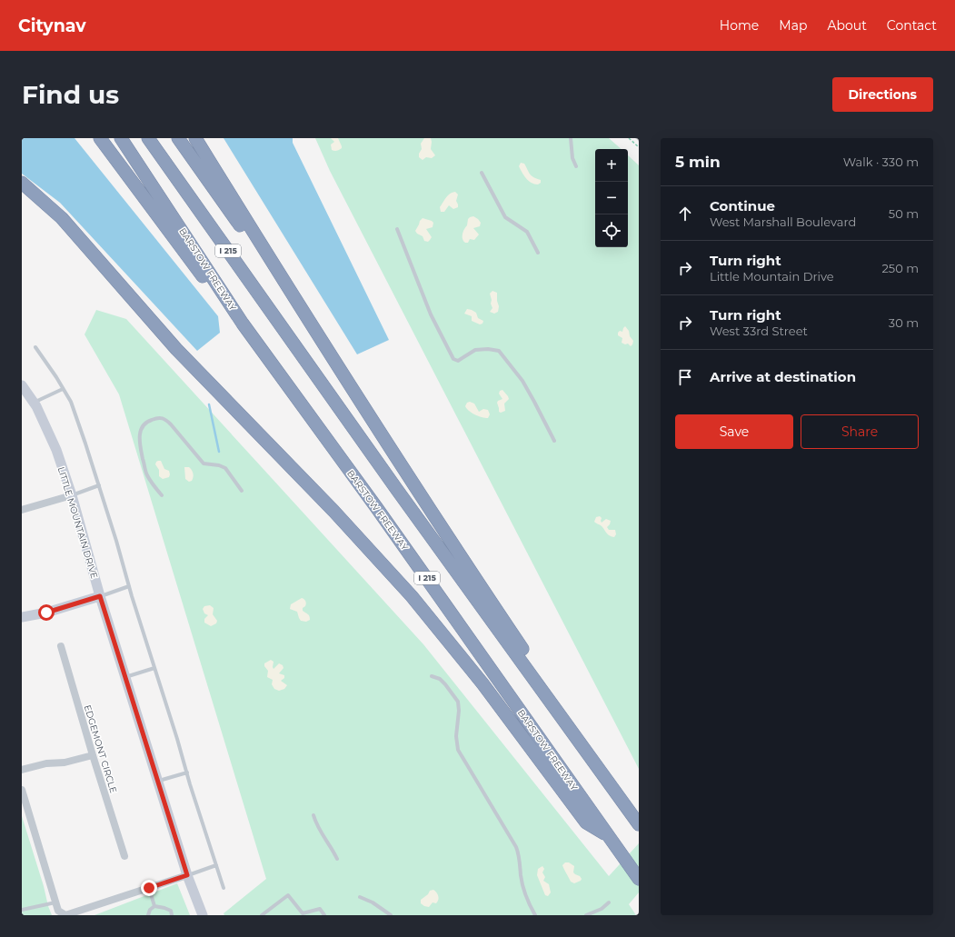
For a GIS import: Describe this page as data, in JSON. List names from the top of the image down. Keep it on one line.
{"streets":{"highway":["I 215","BARSTOW FREEWAY"],"main road":["LITTLE MOUNTAIN DRIVE"],"street":["EDGEMONT CIRCLE"]},"page":{"header":"Citynav","nav":["Home","Map","About","Contact"],"buttons":["Directions",["Save","Share"]],"title":"Find us","heading":["5 min","Walk · 330 m"],"map_buttons":["+","−"],"list":[["Continue","West Marshall Boulevard","50 m"],["Turn right","Little Mountain Drive","250 m"],["Turn right","West 33rd Street","30 m"],"Arrive at destination"]}}
